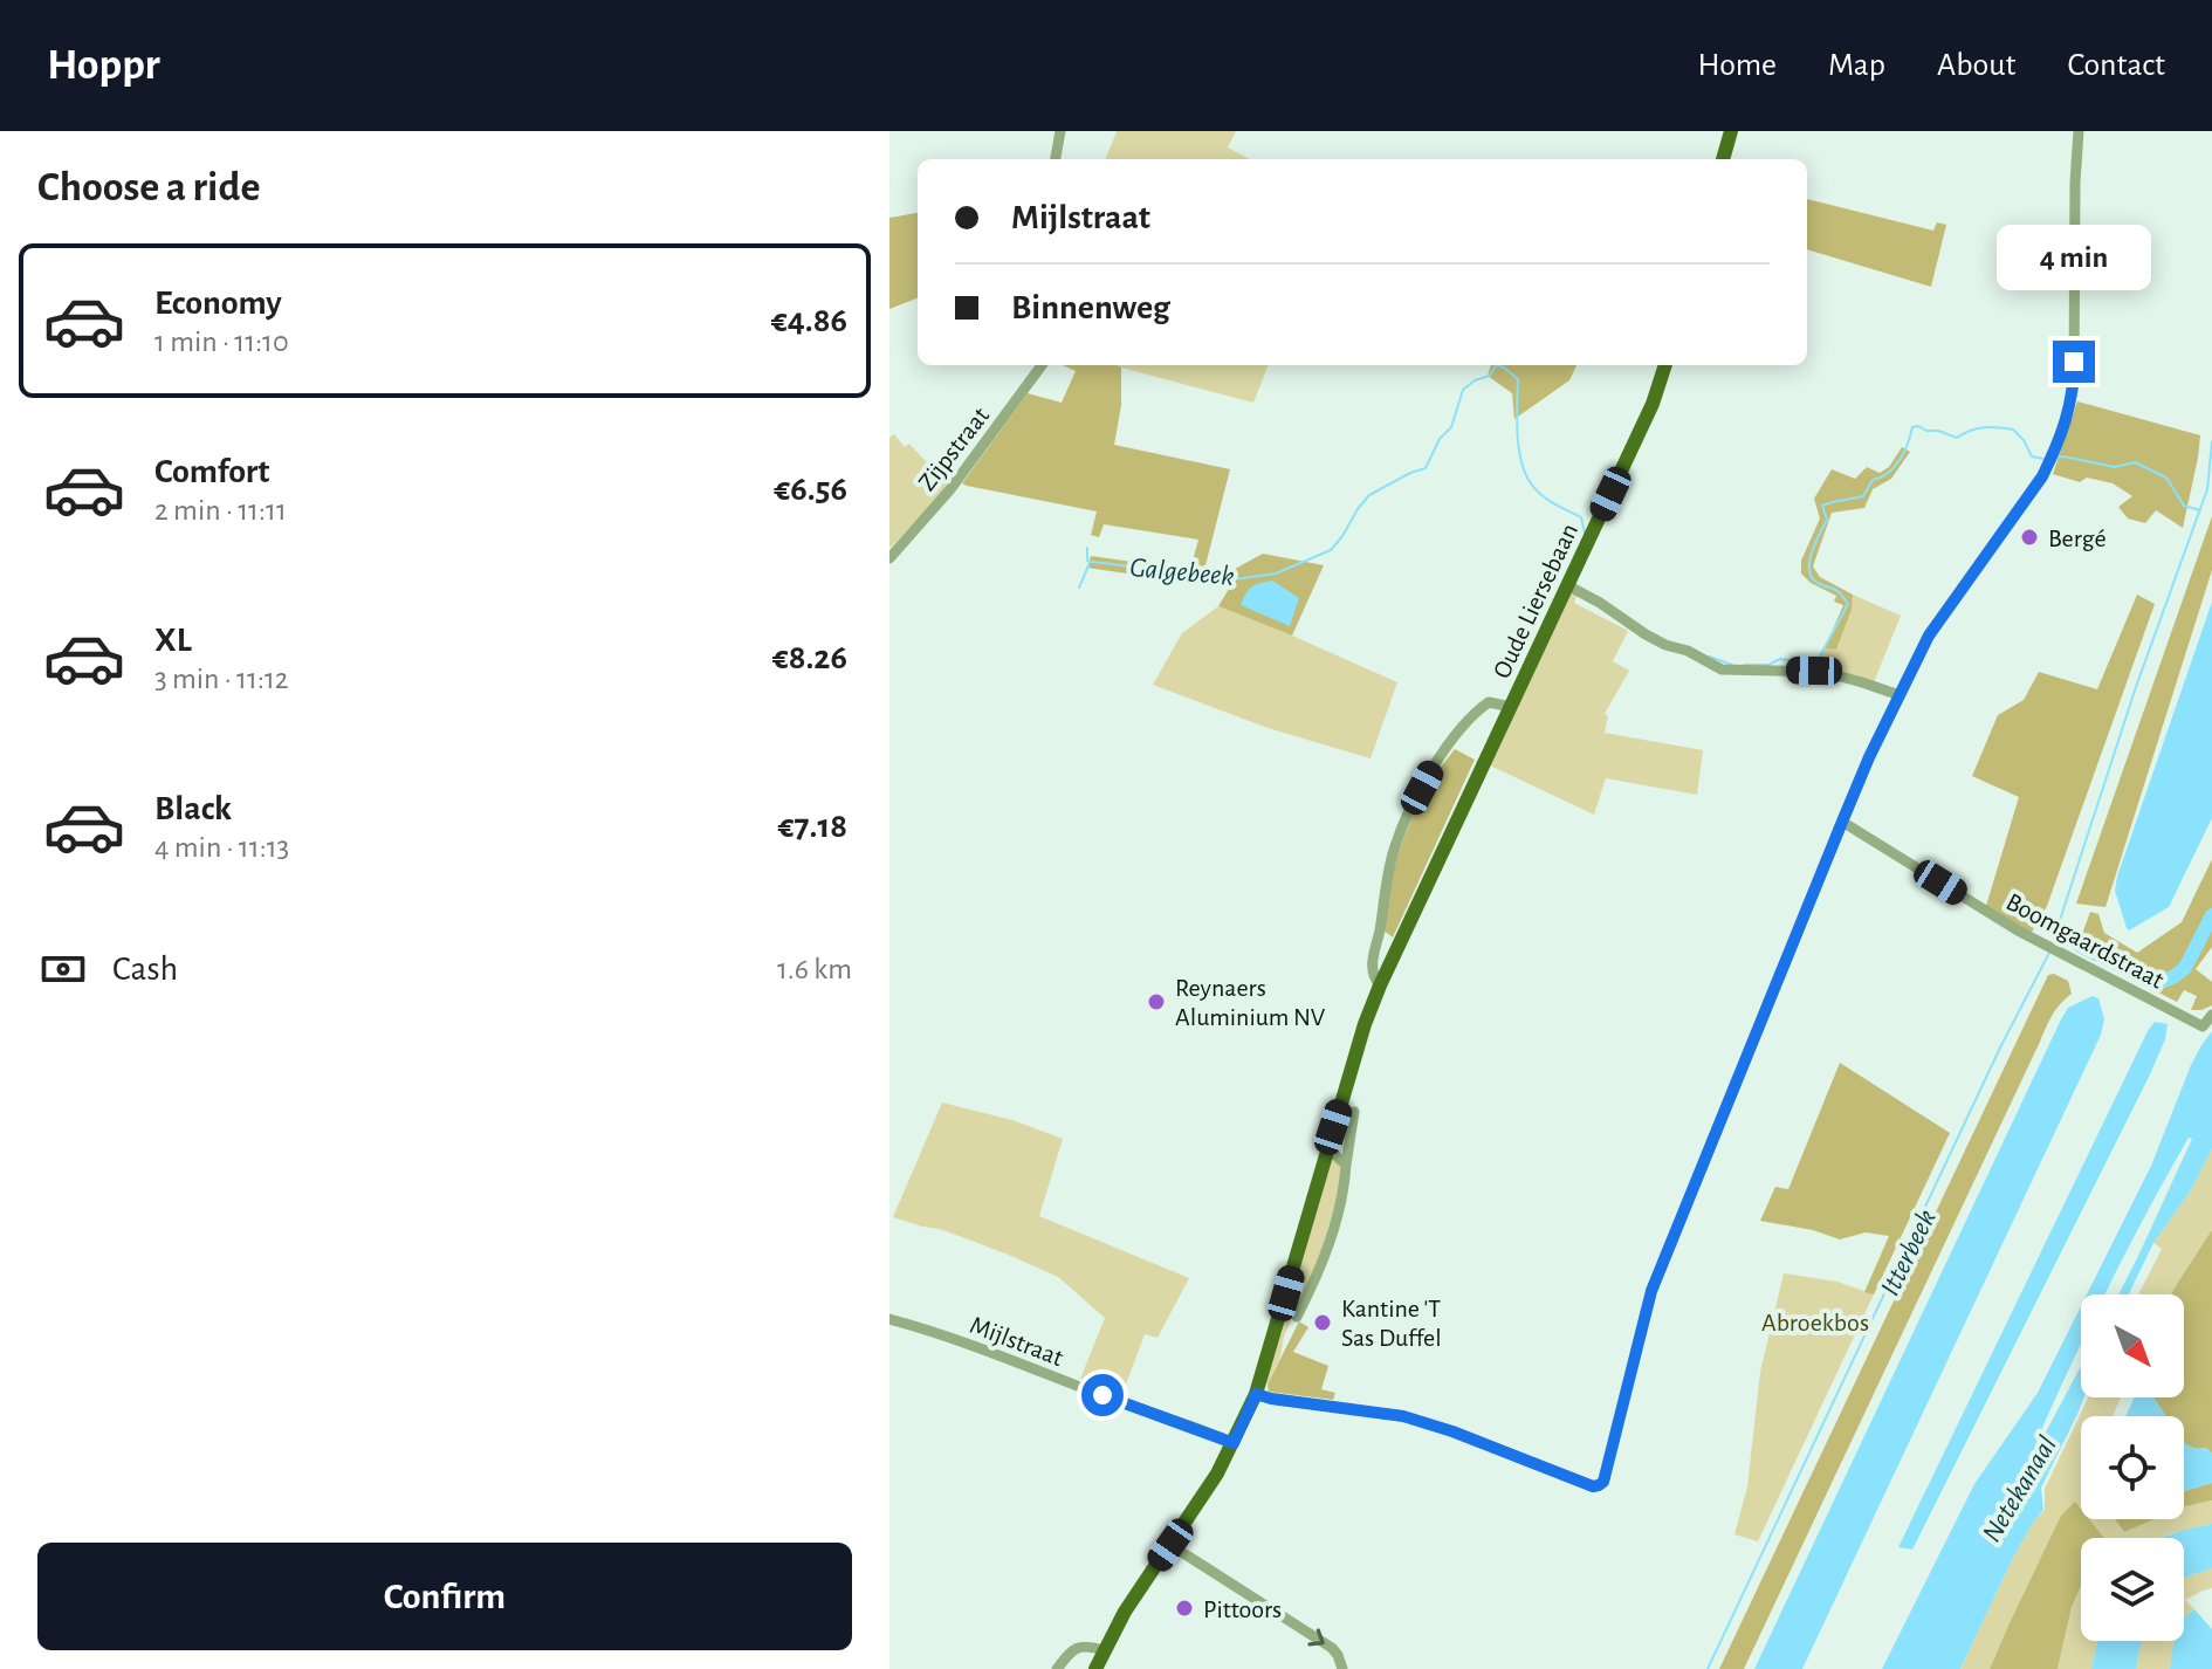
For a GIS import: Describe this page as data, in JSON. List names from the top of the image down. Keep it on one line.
{"streets":{"main road":["Oude Liersebaan"],"street":["Zijpstraat","Boomgaardstraat","Mijlstraat"]},"crossings":[["Oude Liersebaan","Mijlstraat"]],"water":["Galgebeek","Itterbeek","Netekanaal"],"parks":["Abroekbos"],"places":["Bergé","Reynaers Aluminium NV","Kantine 'T Sas Duffel","Pittoors"],"north":"bottom right","page":{"header":"Hoppr","nav":["Home","Map","About","Contact"],"heading":"Choose a ride","banner":["Mijlstraat","Binnenweg"],"bubble":"4 min","list":[{"name":"Economy","note":"1 min · 11:10","value":"€4.86"},{"name":"Comfort","note":"2 min · 11:11","value":"€6.56"},{"name":"XL","note":"3 min · 11:12","value":"€8.26"},{"name":"Black","note":"4 min · 11:13","value":"€7.18"}],"pay":["Cash","1.6 km"],"buttons":"Confirm"}}
